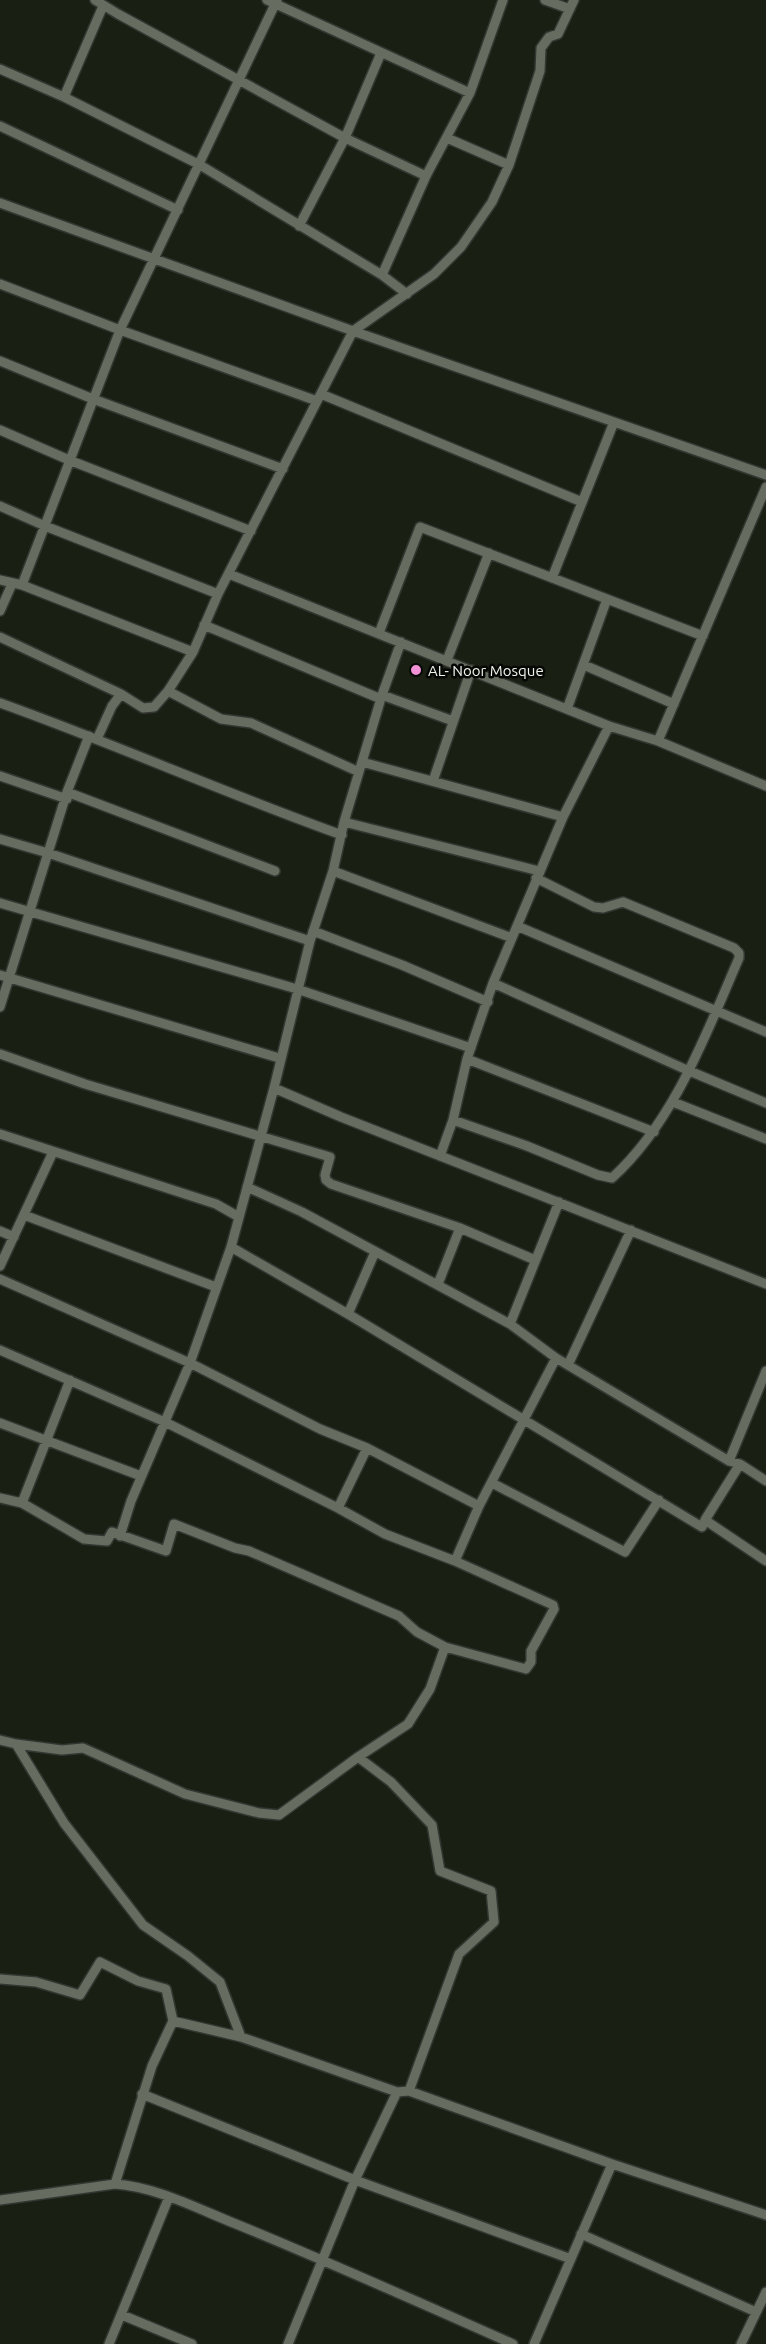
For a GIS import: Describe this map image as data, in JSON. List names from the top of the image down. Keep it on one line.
{"places":["AL- Noor Mosque"]}
